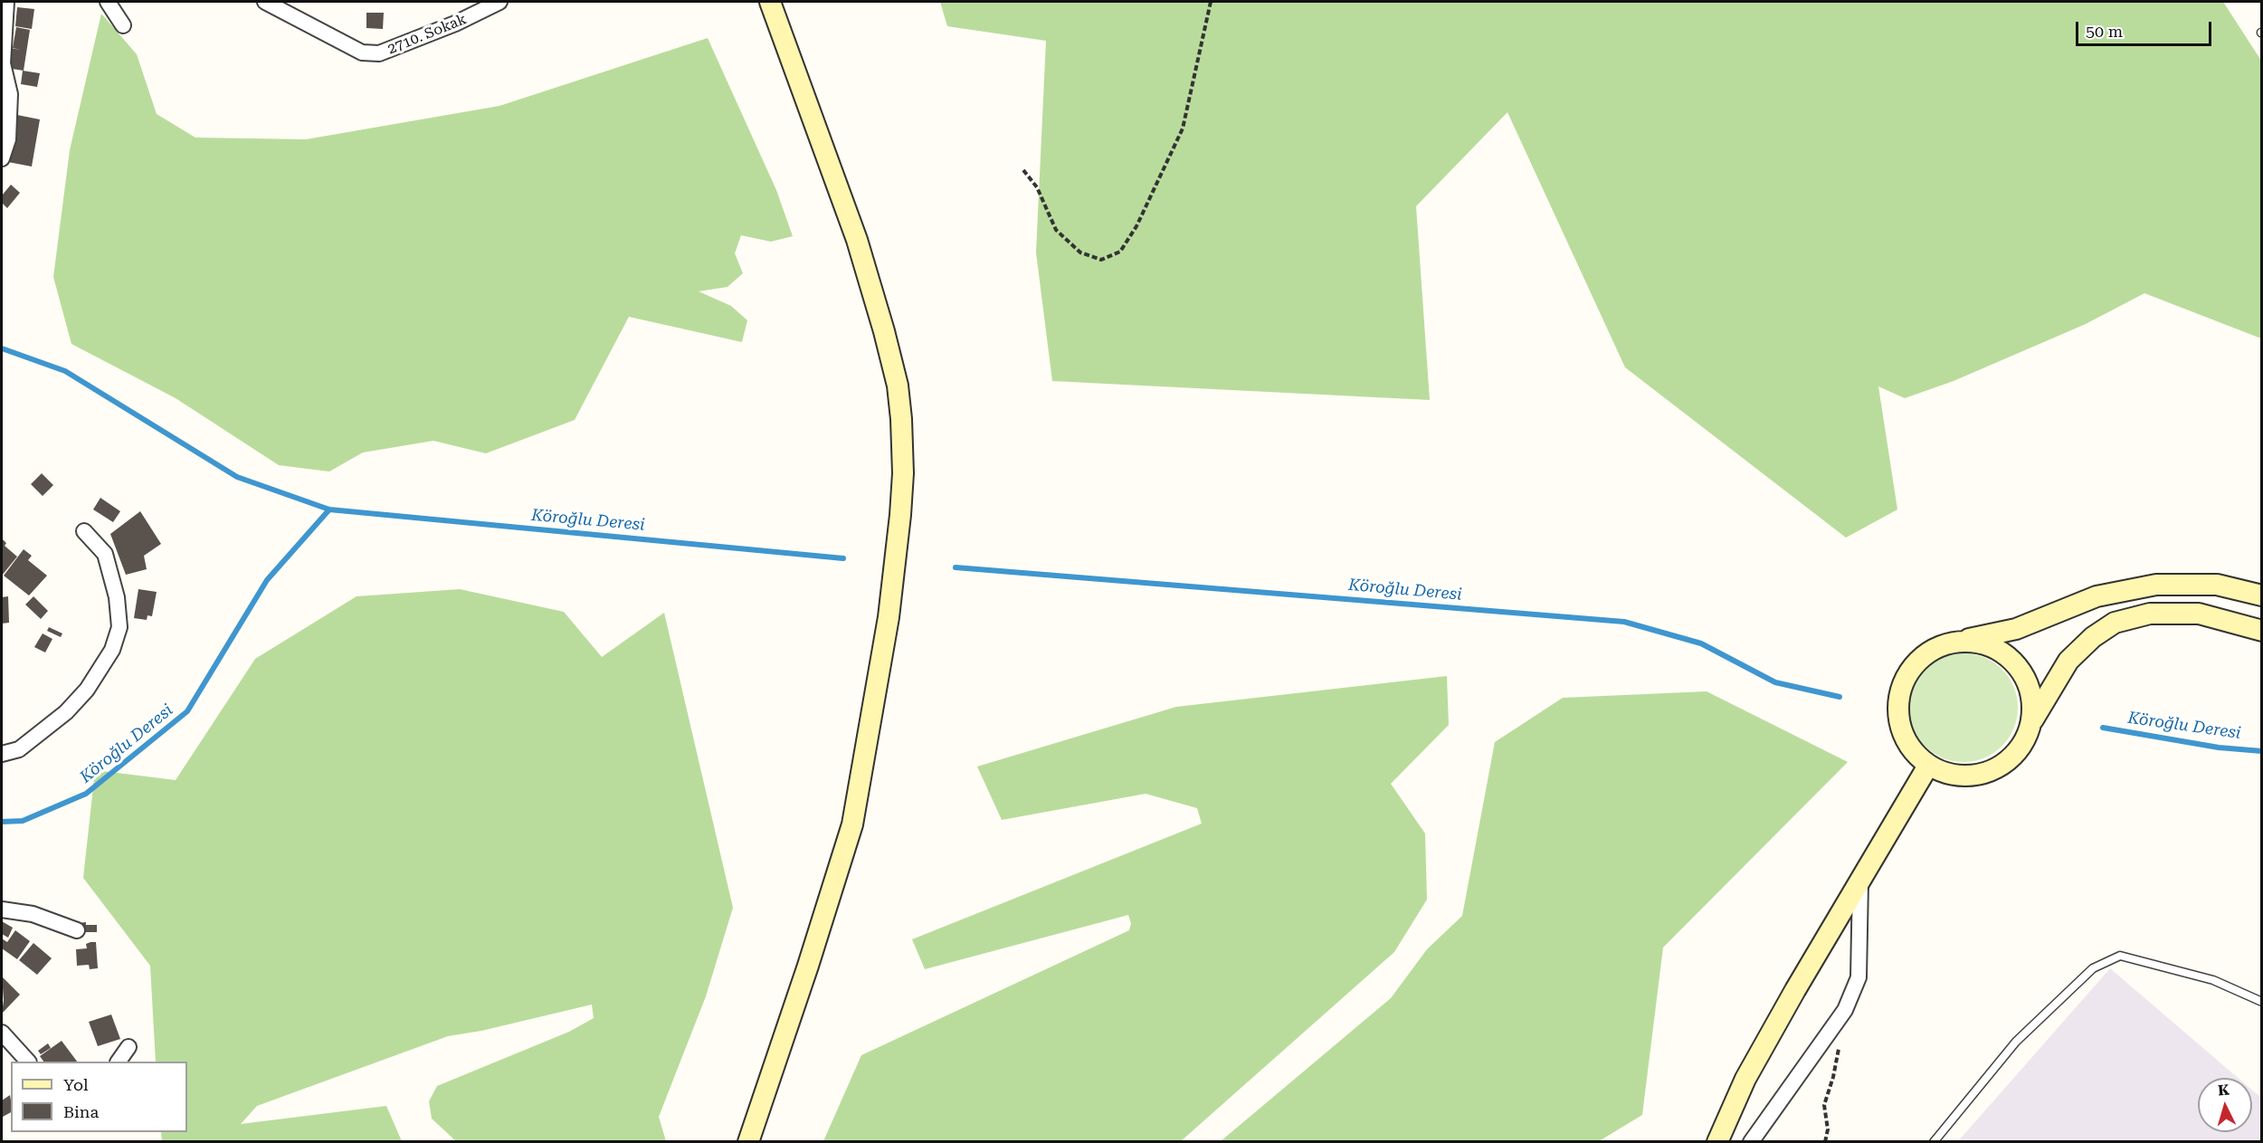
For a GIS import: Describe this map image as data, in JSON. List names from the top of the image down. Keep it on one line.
{"streets":{"street":["2710. Sokak"]},"water":["Köroğlu Deresi"],"legend":["Yol","Bina"],"scale_bar":"50 m","north":"top"}
